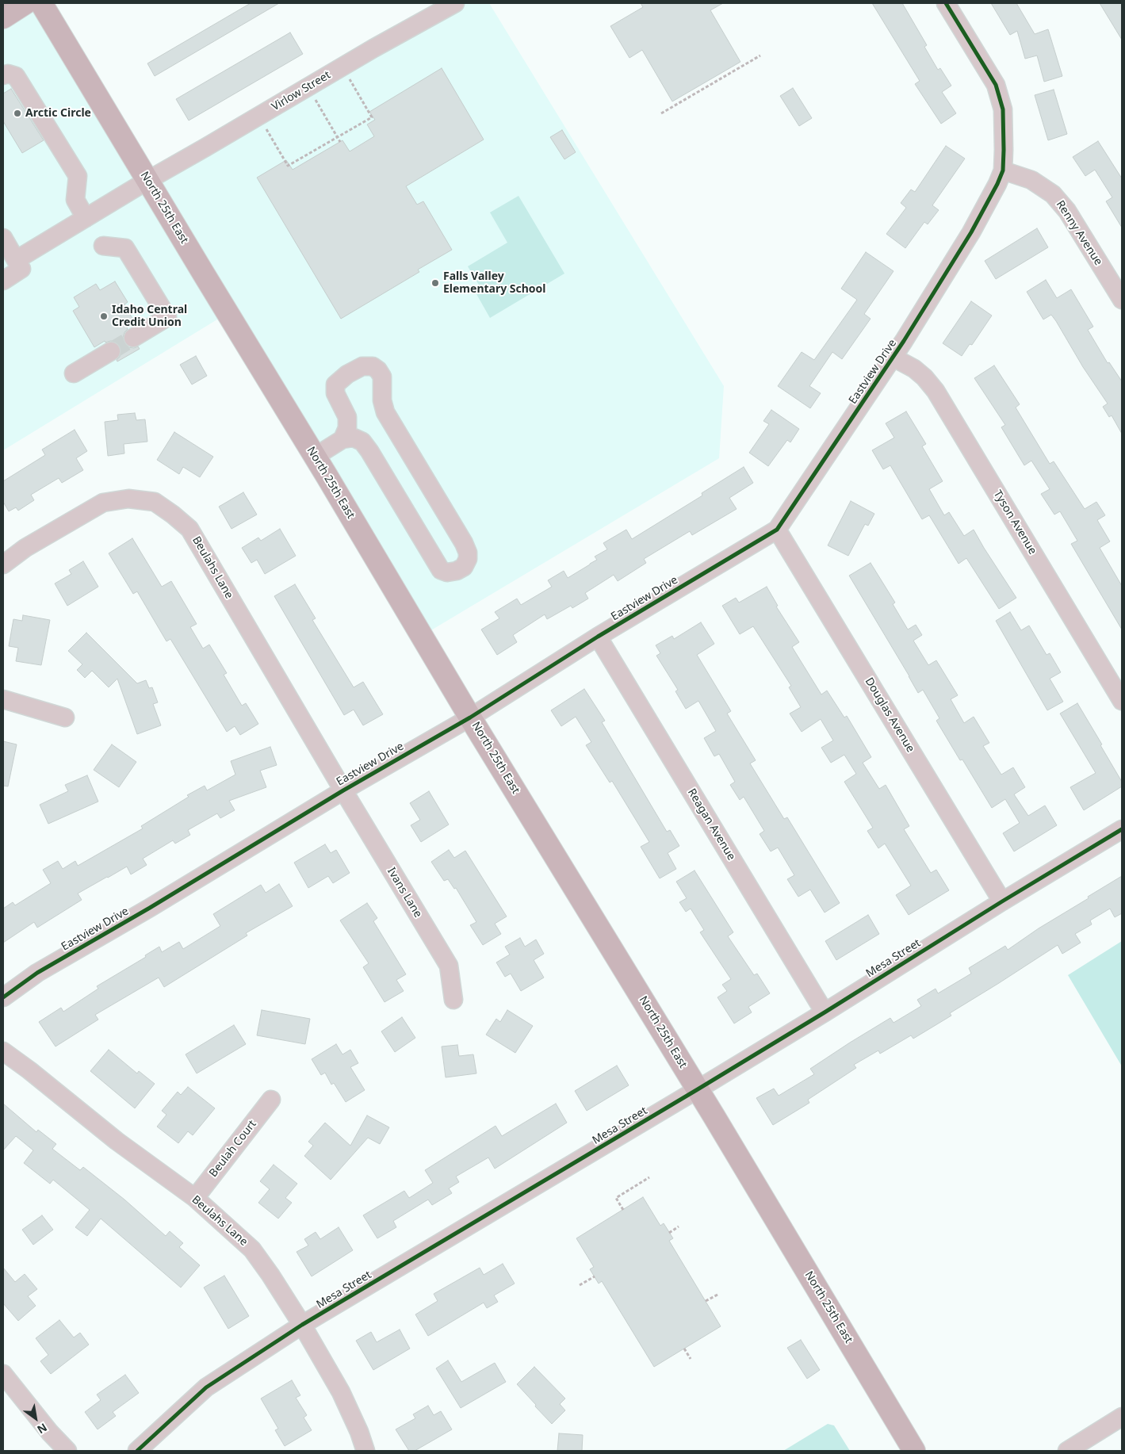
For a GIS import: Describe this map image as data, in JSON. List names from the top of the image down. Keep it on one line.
{"streets":{"main road":["North 25th East"],"street":["Virlow Street","Renny Avenue","Eastview Drive","Tyson Avenue","Beulahs Lane","Douglas Avenue","Reagan Avenue","Ivans Lane","Mesa Street","Beulah Court"]},"crossings":[["Virlow Street","North 25th East"],["North 25th East","Eastview Drive"],["North 25th East","Mesa Street"],["Renny Avenue","Eastview Drive"],["Eastview Drive","Tyson Avenue"],["Eastview Drive","Beulahs Lane"],["Eastview Drive","Douglas Avenue"],["Eastview Drive","Reagan Avenue"],["Eastview Drive","Ivans Lane"],["Beulahs Lane","Ivans Lane"],["Beulahs Lane","Mesa Street"],["Beulahs Lane","Beulah Court"],["Douglas Avenue","Mesa Street"],["Reagan Avenue","Mesa Street"]],"places":["Arctic Circle","Falls Valley Elementary School","Idaho Central Credit Union"],"north":"bottom right"}
